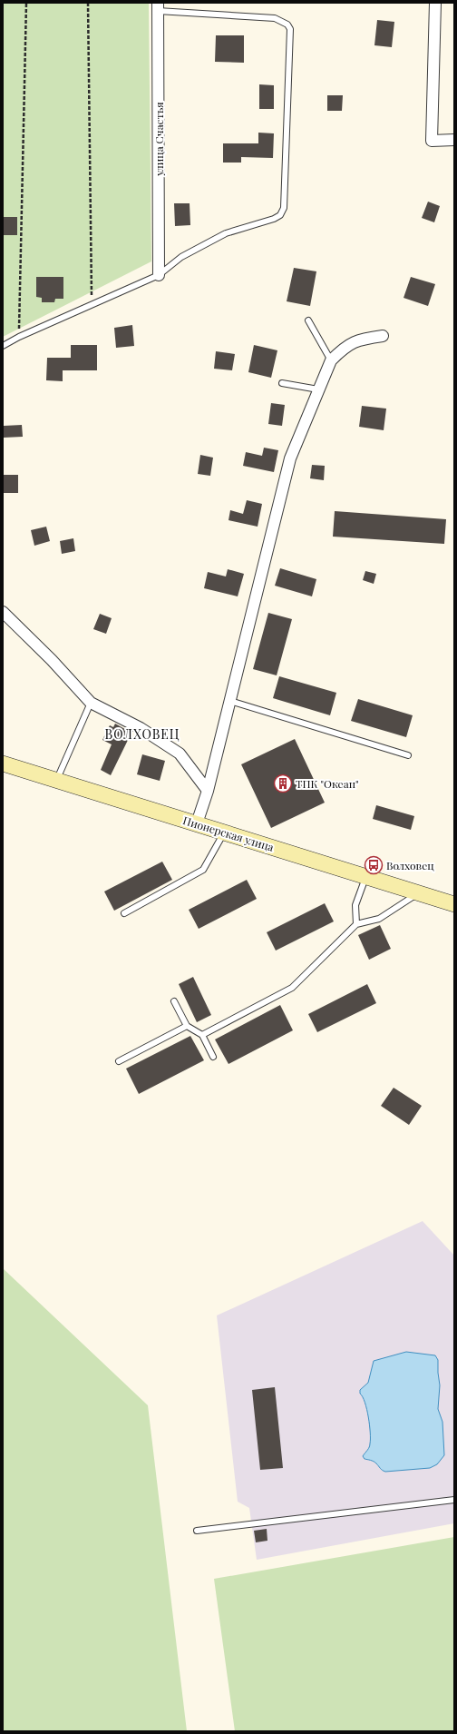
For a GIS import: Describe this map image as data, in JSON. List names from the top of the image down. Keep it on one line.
{"streets":{"street":["улица Счастья","Пионерская улица"]},"districts":["ВОЛХОВЕЦ"],"places":{"building":["ТПК \"Океан\""],"bus stop":["Волховец"]}}
